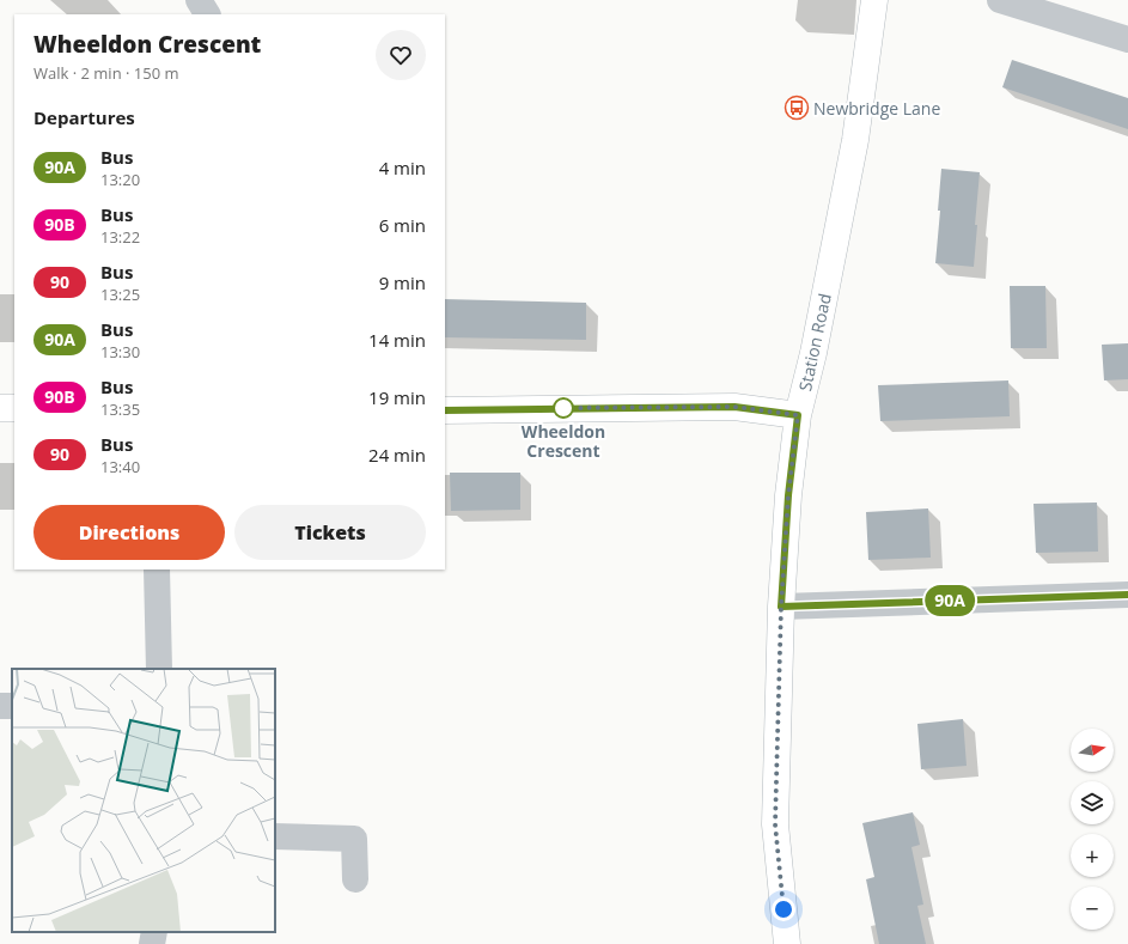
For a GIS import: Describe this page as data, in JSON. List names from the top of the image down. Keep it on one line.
{"streets":{"main road":["Station Road"]},"places":{"bus stop":["Newbridge Lane"],"other":["Wheeldon Crescent"]},"lines":["bus line 90A"],"north":"right","page":{"on_map":"90A","heading":[["Wheeldon Crescent","Walk · 2 min · 150 m"],"Departures"],"list":[{"mark":"90A","name":"Bus","note":"13:20","value":"4 min"},{"mark":"90B","name":"Bus","note":"13:22","value":"6 min"},{"mark":"90","name":"Bus","note":"13:25","value":"9 min"},{"mark":"90A","name":"Bus","note":"13:30","value":"14 min"},{"mark":"90B","name":"Bus","note":"13:35","value":"19 min"},{"mark":"90","name":"Bus","note":"13:40","value":"24 min"}],"buttons":["Directions","Tickets"],"map_buttons":["+","−"]}}
